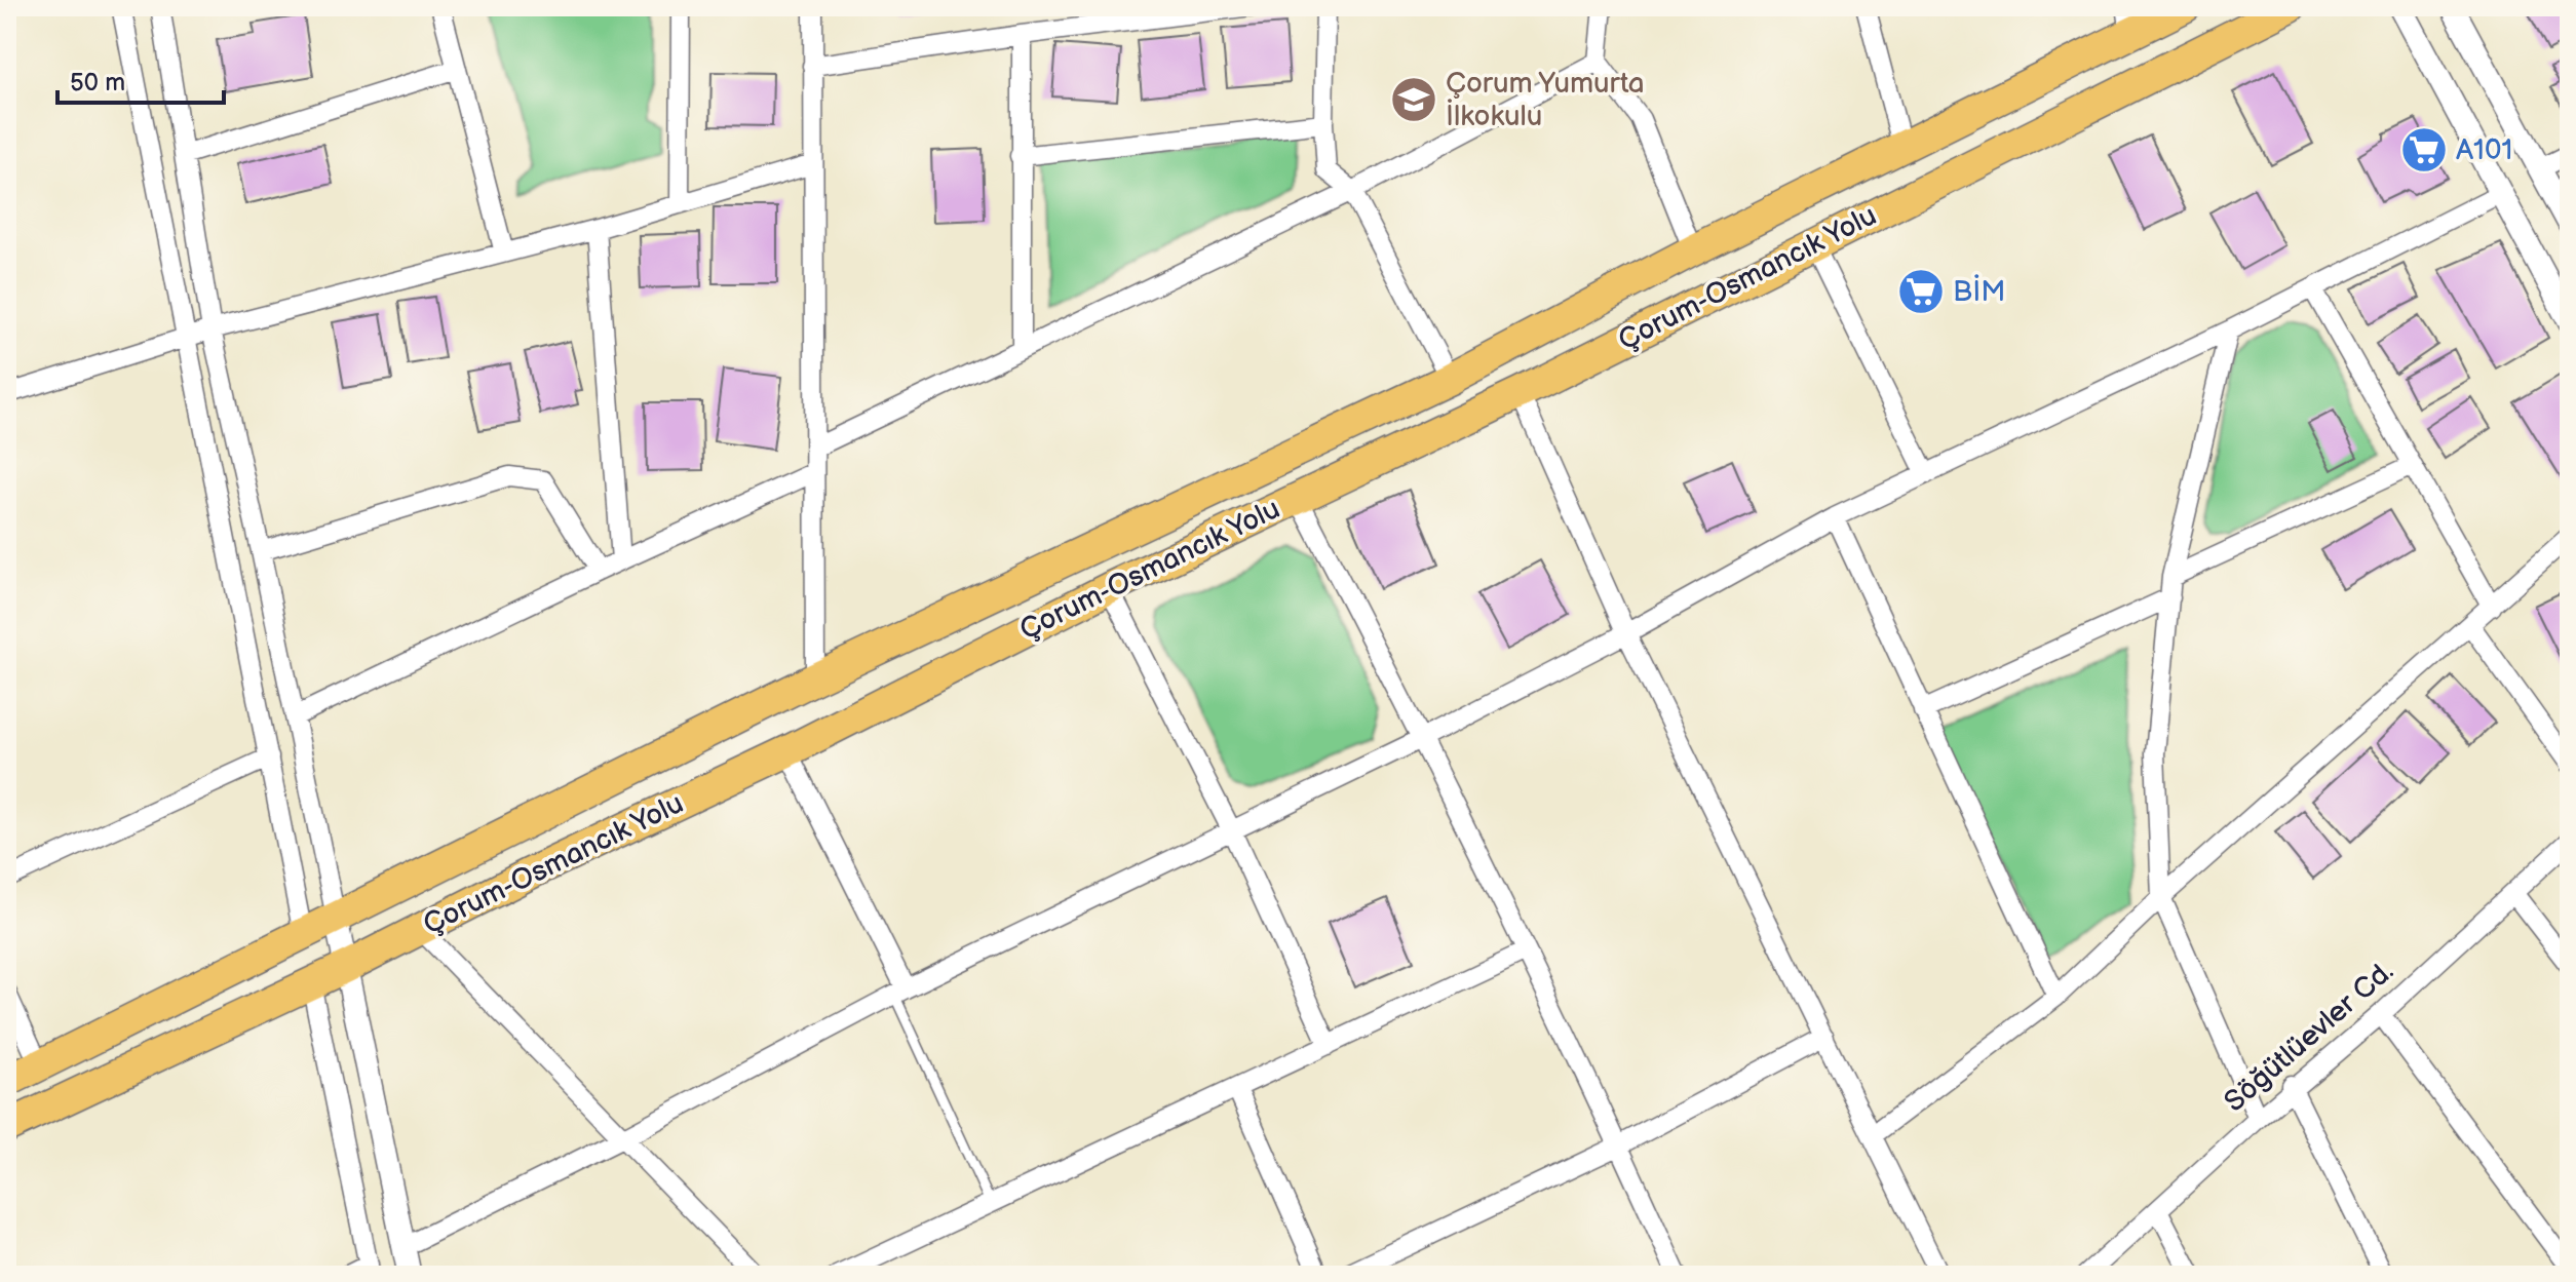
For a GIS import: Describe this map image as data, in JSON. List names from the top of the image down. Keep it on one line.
{"streets":{"highway":["Çorum-Osmancık Yolu"],"street":["Söğütlüevler Cd."]},"places":{"school or university":["Çorum Yumurta İlkokulu"],"supermarket":["A101","BİM"]},"scale_bar":"50 m"}
